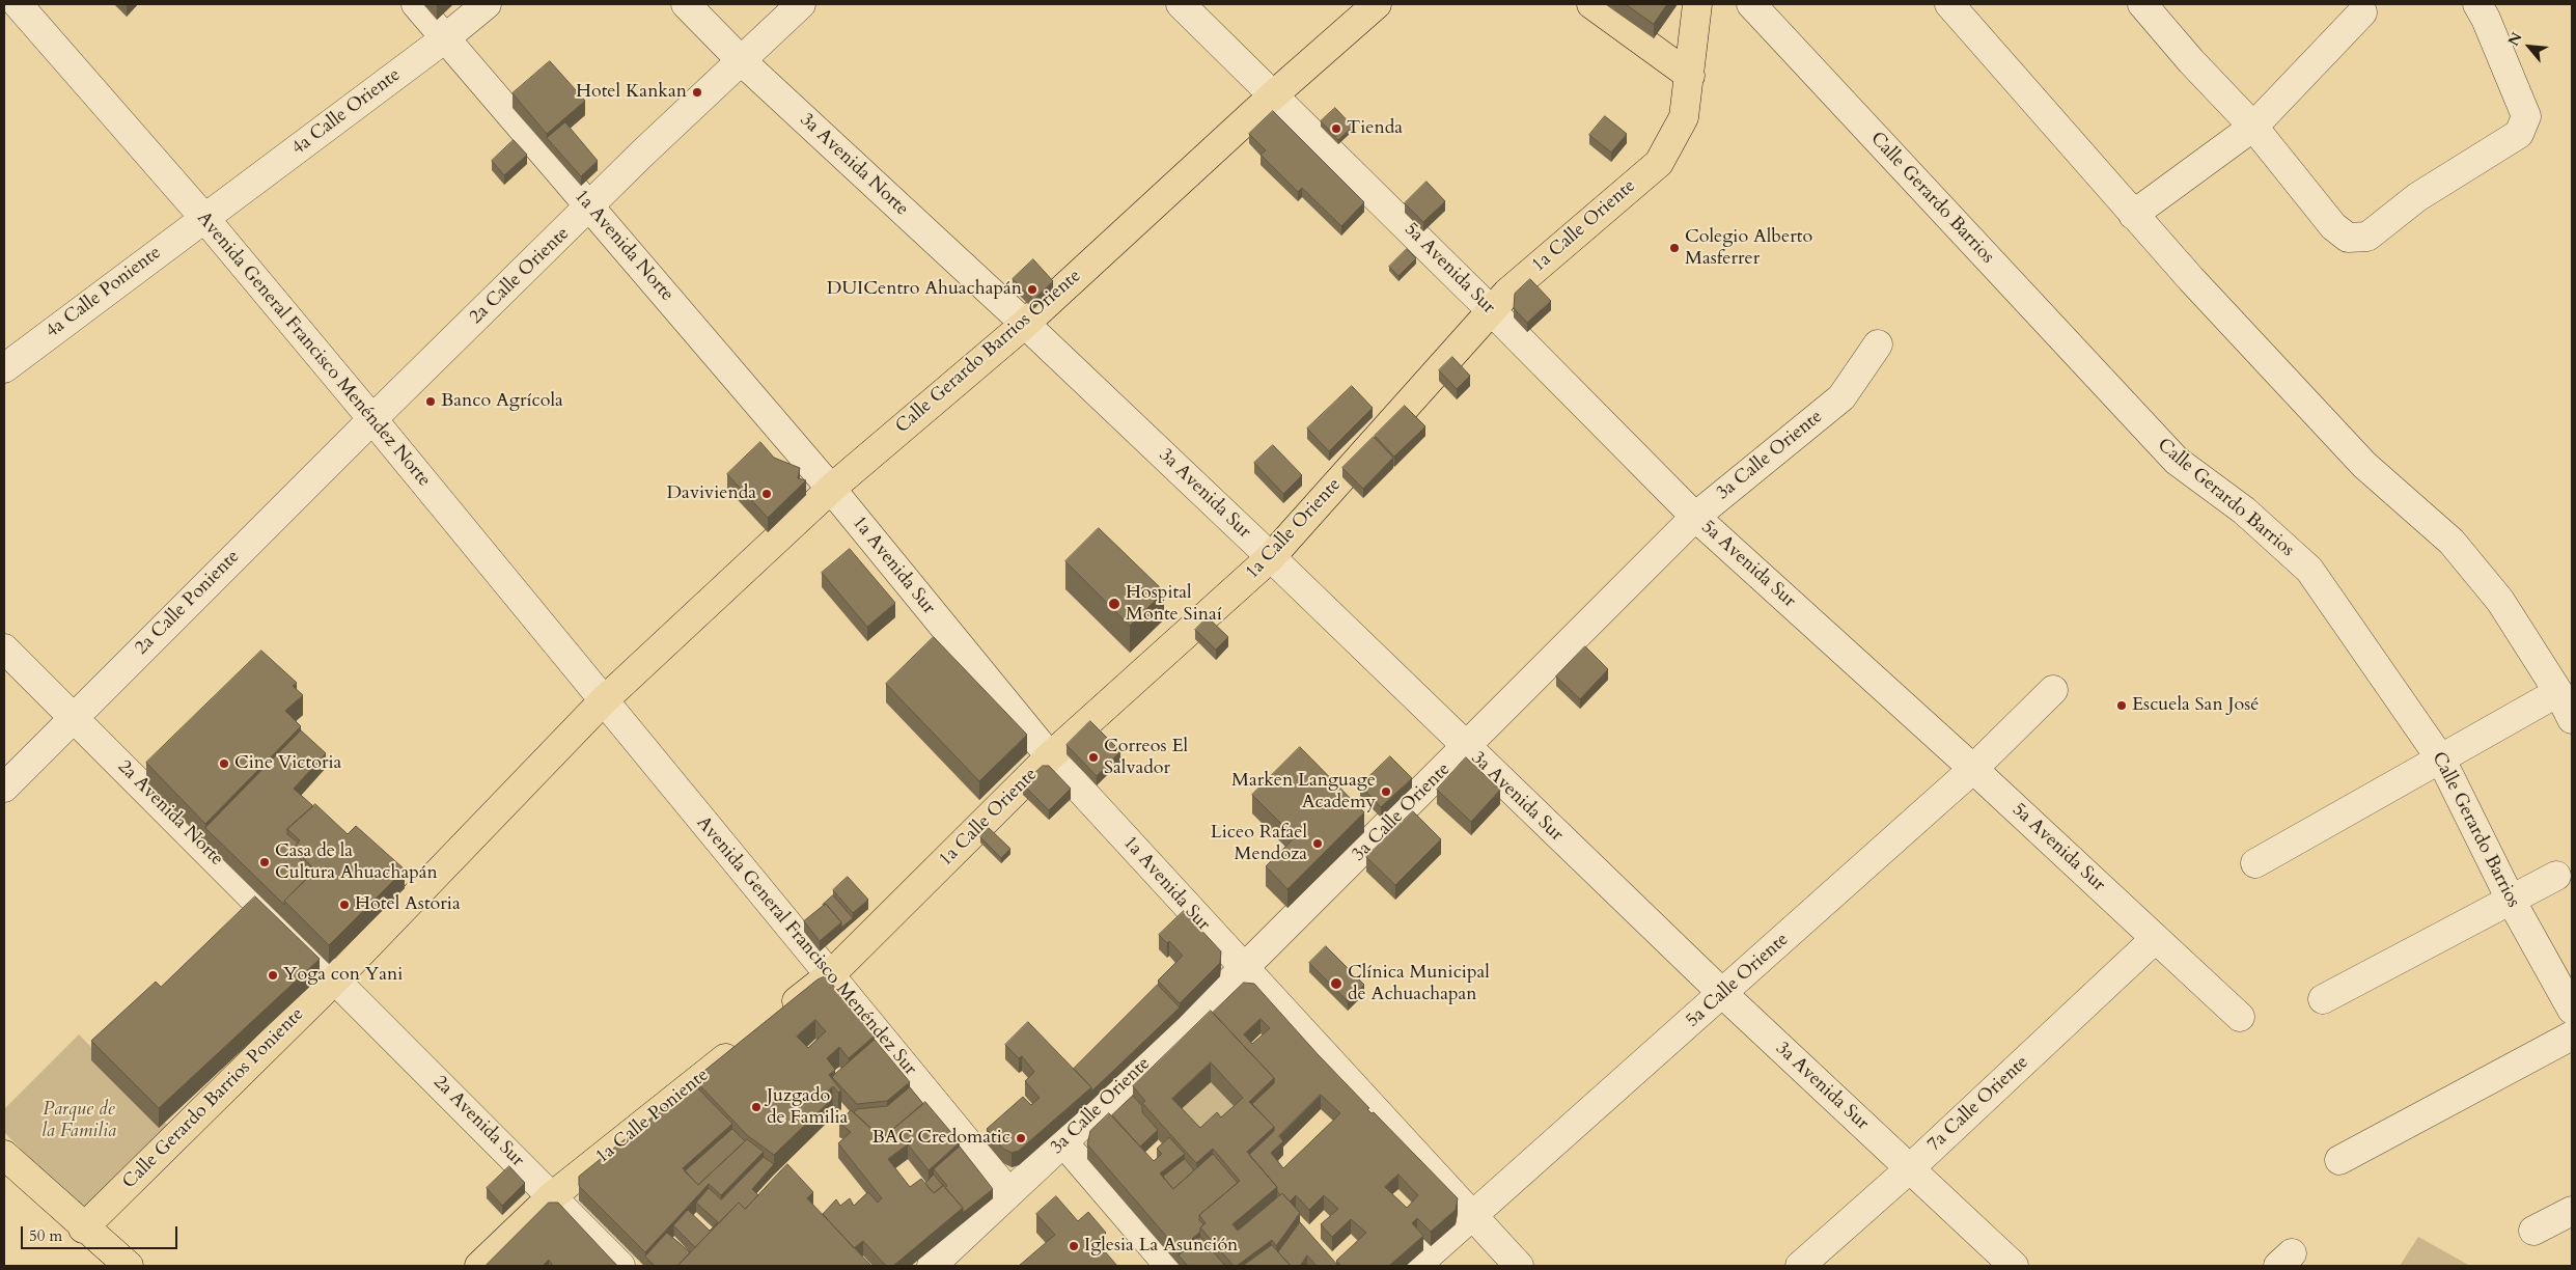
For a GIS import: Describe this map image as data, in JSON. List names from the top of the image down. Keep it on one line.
{"streets":{"main road":["1a Calle Oriente","Calle Gerardo Barrios Oriente","Calle Gerardo Barrios Poniente","1a Calle Poniente"],"street":["4a Calle Oriente","3a Avenida Norte","Calle Gerardo Barrios","1a Avenida Norte","5a Avenida Sur","2a Calle Oriente","4a Calle Poniente","Avenida General Francisco Menéndez Norte","3a Calle Oriente","3a Avenida Sur","1a Avenida Sur","2a Calle Poniente","2a Avenida Norte","Avenida General Francisco Menéndez Sur","5a Calle Oriente","7a Calle Oriente","2a Avenida Sur"]},"crossings":[["4a Calle Oriente","1a Avenida Norte"],["4a Calle Oriente","4a Calle Poniente"],["4a Calle Oriente","Avenida General Francisco Menéndez Norte"],["3a Avenida Norte","2a Calle Oriente"],["3a Avenida Norte","Calle Gerardo Barrios Oriente"],["3a Avenida Norte","3a Avenida Sur"],["1a Calle Oriente","5a Avenida Sur"],["1a Calle Oriente","3a Avenida Sur"],["1a Calle Oriente","1a Avenida Sur"],["1a Calle Oriente","Avenida General Francisco Menéndez Sur"],["1a Avenida Norte","2a Calle Oriente"],["1a Avenida Norte","Calle Gerardo Barrios Oriente"],["1a Avenida Norte","1a Avenida Sur"],["5a Avenida Sur","Calle Gerardo Barrios Oriente"],["5a Avenida Sur","3a Calle Oriente"],["5a Avenida Sur","5a Calle Oriente"],["5a Avenida Sur","7a Calle Oriente"],["2a Calle Oriente","Avenida General Francisco Menéndez Norte"],["2a Calle Oriente","2a Calle Poniente"],["4a Calle Poniente","Avenida General Francisco Menéndez Norte"],["Avenida General Francisco Menéndez Norte","Calle Gerardo Barrios Oriente"],["Avenida General Francisco Menéndez Norte","2a Calle Poniente"],["Avenida General Francisco Menéndez Norte","Avenida General Francisco Menéndez Sur"],["Avenida General Francisco Menéndez Norte","Calle Gerardo Barrios Poniente"],["Calle Gerardo Barrios Oriente","3a Avenida Sur"],["Calle Gerardo Barrios Oriente","1a Avenida Sur"],["Calle Gerardo Barrios Oriente","Avenida General Francisco Menéndez Sur"],["Calle Gerardo Barrios Oriente","Calle Gerardo Barrios Poniente"],["3a Calle Oriente","3a Avenida Sur"],["3a Calle Oriente","1a Avenida Sur"],["3a Calle Oriente","Avenida General Francisco Menéndez Sur"],["3a Avenida Sur","5a Calle Oriente"],["3a Avenida Sur","7a Calle Oriente"],["1a Avenida Sur","5a Calle Oriente"],["2a Calle Poniente","2a Avenida Norte"],["2a Avenida Norte","Calle Gerardo Barrios Poniente"],["2a Avenida Norte","2a Avenida Sur"],["Avenida General Francisco Menéndez Sur","Calle Gerardo Barrios Poniente"],["Calle Gerardo Barrios Poniente","2a Avenida Sur"],["1a Calle Poniente","2a Avenida Sur"]],"parks":["Parque de la Familia"],"places":["Hotel Kankan","Tienda","Colegio Alberto Masferrer","DUICentro Ahuachapán","Banco Agrícola","Davivienda","Hospital Monte Sinaí","Escuela San José","Correos El Salvador","Cine Victoria","Marken Language Academy","Liceo Rafael Mendoza","Casa de la Cultura Ahuachapán","Hotel Astoria","Yoga con Yani","Clínica Municipal de Achuachapan","Juzgado de Familia","BAC Credomatic","Iglesia La Asunción"],"scale_bar":"50 m","north":"top left"}
